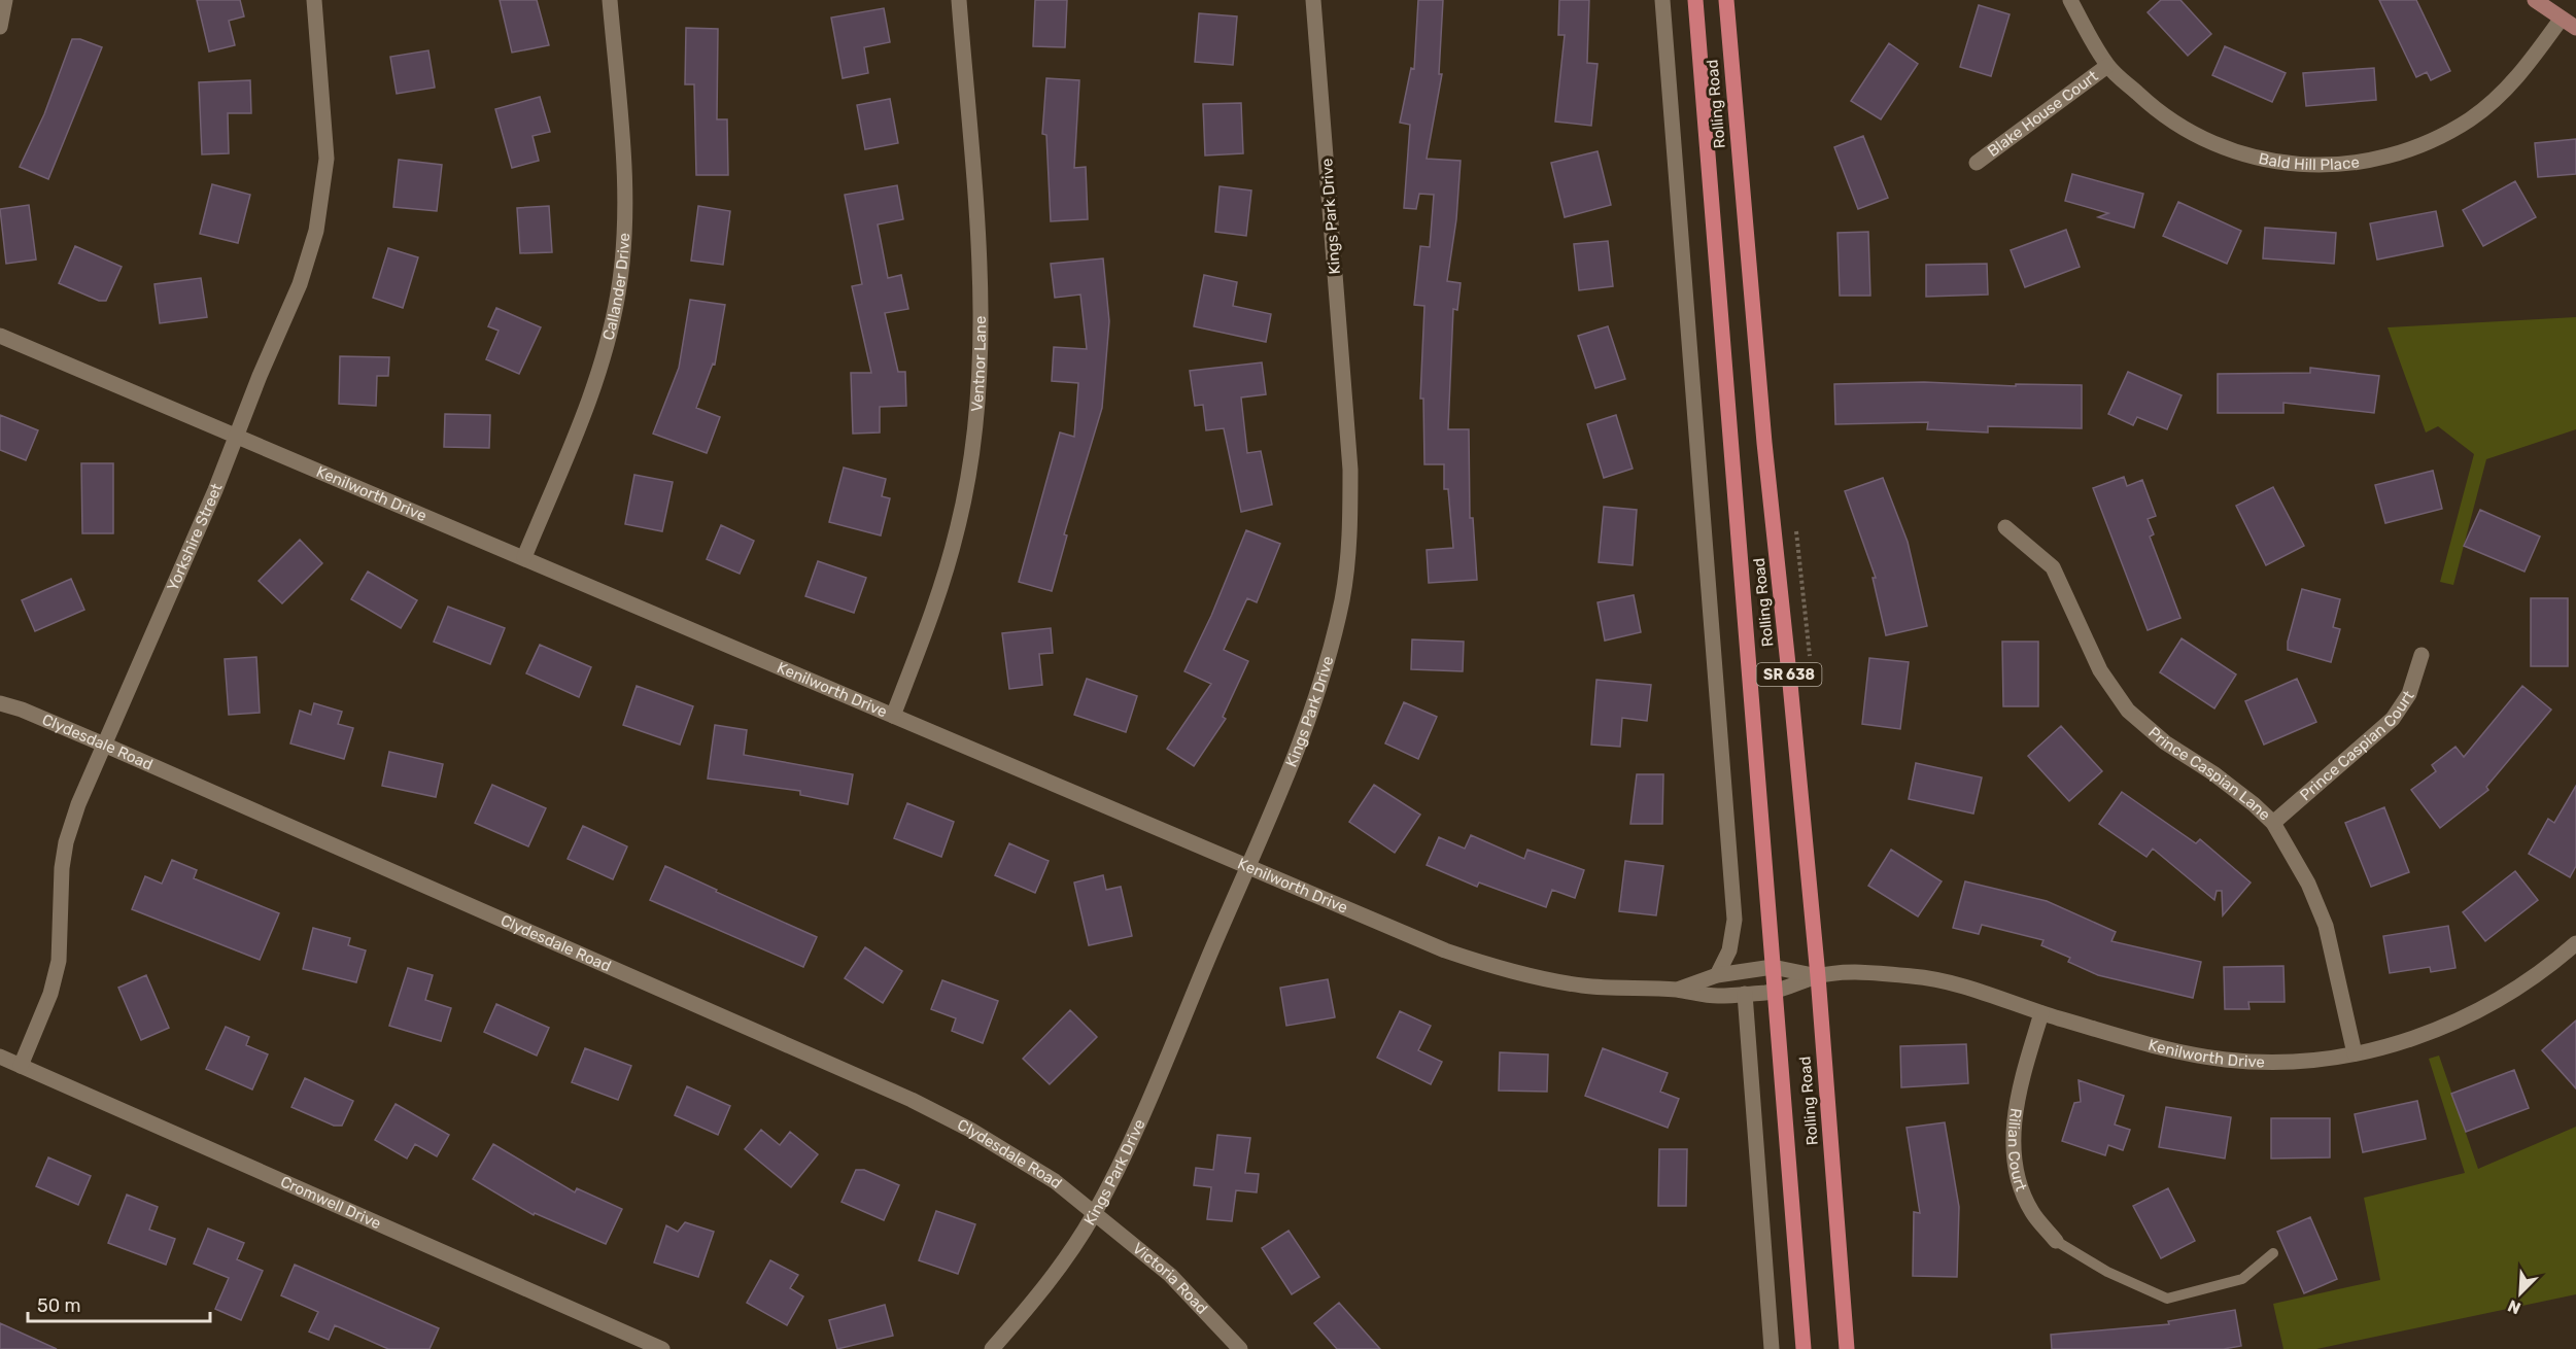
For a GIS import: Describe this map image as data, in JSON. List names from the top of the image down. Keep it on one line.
{"streets":{"main road":["Rolling Road","SR 638"],"street":["Blake House Court","Bald Hill Place","Kings Park Drive","Callander Drive","Ventnor Lane","Kenilworth Drive","Yorkshire Street","Clydesdale Road","Prince Caspian Court","Prince Caspian Lane","Rilian Court","Cromwell Drive","Victoria Road"]},"crossings":[["Rolling Road","Kenilworth Drive"],["Blake House Court","Bald Hill Place"],["Kings Park Drive","Kenilworth Drive"],["Kings Park Drive","Clydesdale Road"],["Kings Park Drive","Victoria Road"],["Callander Drive","Kenilworth Drive"],["Ventnor Lane","Kenilworth Drive"],["Kenilworth Drive","Yorkshire Street"],["Kenilworth Drive","Prince Caspian Lane"],["Kenilworth Drive","Rilian Court"],["Yorkshire Street","Clydesdale Road"],["Yorkshire Street","Cromwell Drive"],["Clydesdale Road","Victoria Road"],["Prince Caspian Court","Prince Caspian Lane"]],"scale_bar":"50 m","north":"bottom left"}
